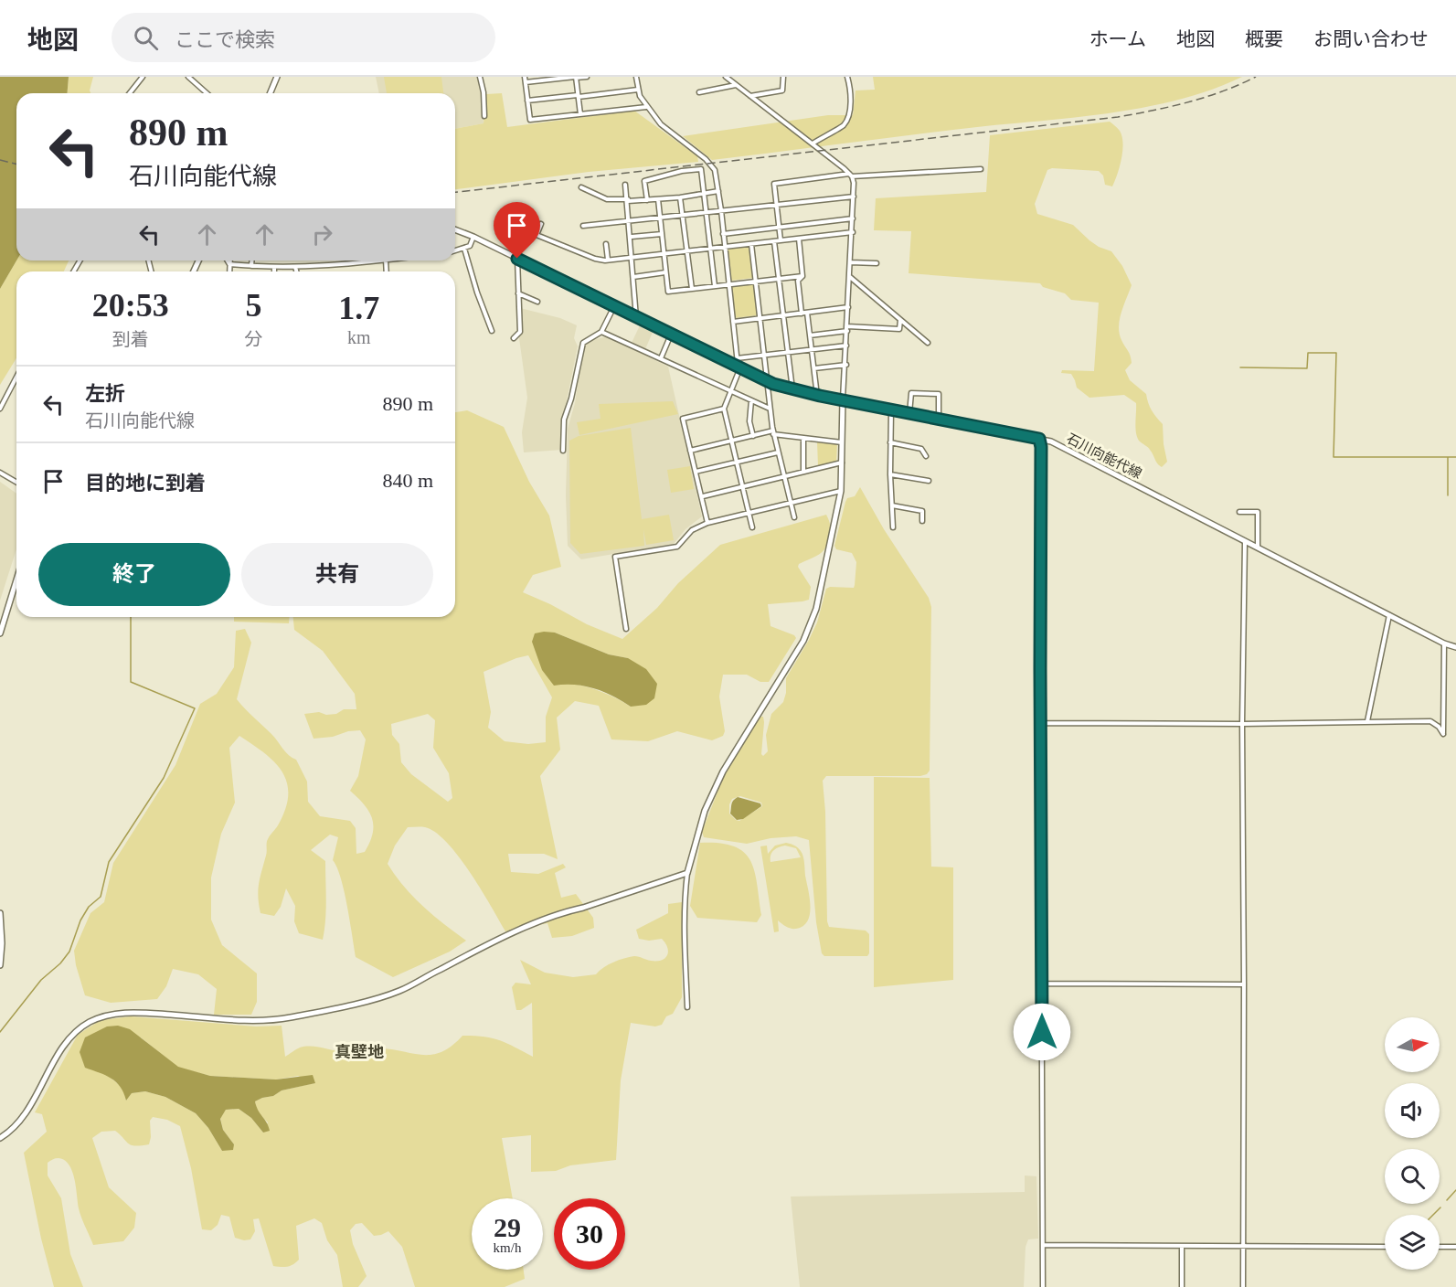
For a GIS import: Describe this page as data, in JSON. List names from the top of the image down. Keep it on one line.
{"streets":{"main road":["石川向能代線"]},"districts":["真壁地"],"north":"right","page":{"header":"地図","search":"ここで検索","nav":["ホーム","地図","概要","お問い合わせ"],"turn":["890 m","石川向能代線"],"eta":["20:53","到着","5","分","1.7","km"],"list":[{"name":"左折","note":"石川向能代線","value":"890 m"},{"name":"目的地に到着","value":"840 m"}],"buttons":["終了","共有"],"speed":"29 km/h","limit":"30"}}
